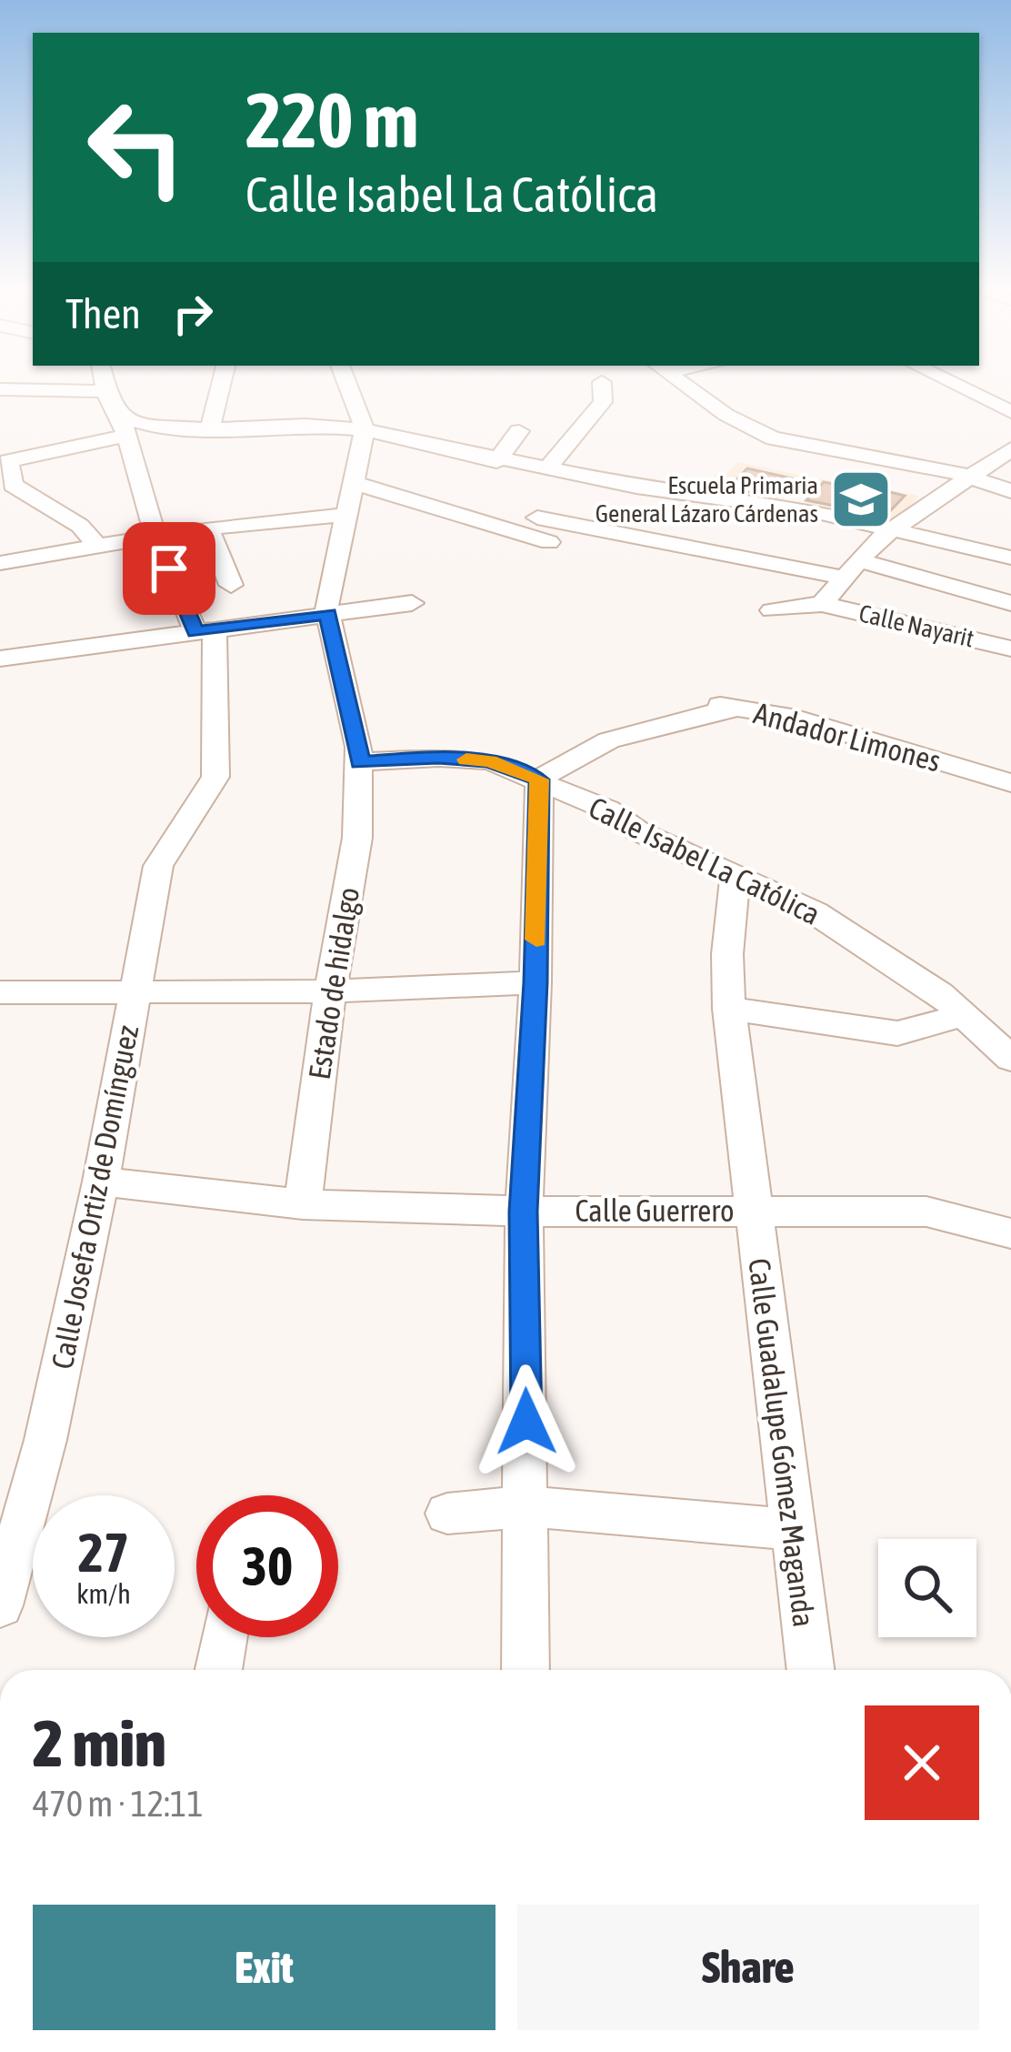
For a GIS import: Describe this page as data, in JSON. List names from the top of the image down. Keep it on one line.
{"streets":{"street":["Calle Nayarit","Andador Limones","Calle Isabel La Católica","Estado de hidalgo","Calle Josefa Ortiz de Domínguez","Calle Guerrero","Calle Guadalupe Gómez Maganda"]},"crossings":[["Calle Isabel La Católica","Estado de hidalgo"],["Calle Isabel La Católica","Calle Guadalupe Gómez Maganda"],["Estado de hidalgo","Calle Guerrero"],["Calle Josefa Ortiz de Domínguez","Calle Guerrero"],["Calle Guerrero","Calle Guadalupe Gómez Maganda"]],"places":{"school or university":["Escuela Primaria General Lázaro Cárdenas"]},"page":{"turn":["220 m","Calle Isabel La Católica"],"then":"Then","speed":"27 km/h","limit":"30","heading":["2 min","470 m · 12:11"],"buttons":["Exit","Share"]}}
